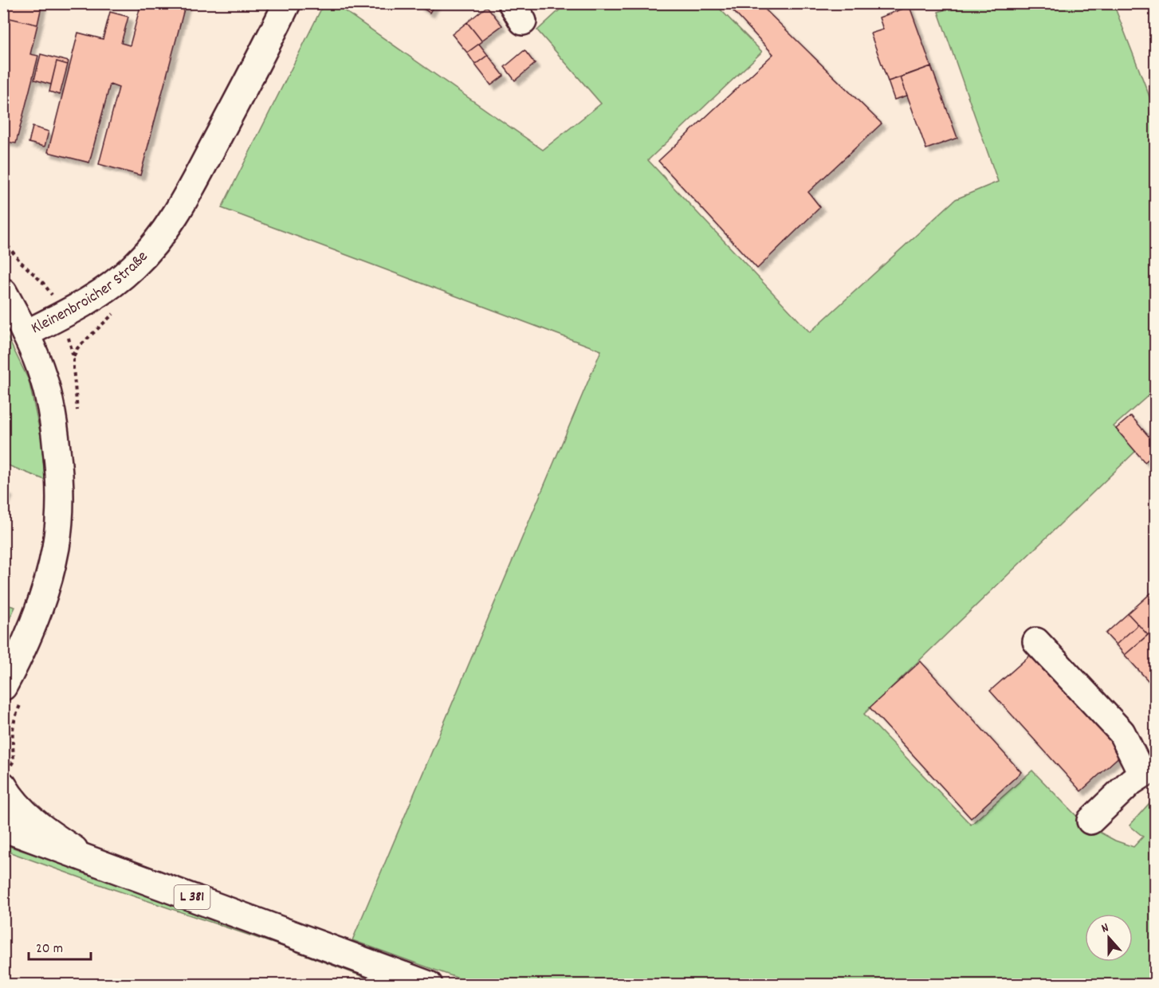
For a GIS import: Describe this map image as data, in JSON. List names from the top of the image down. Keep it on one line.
{"streets":{"street":["Kleinenbroicher Straße","L 381"]},"scale_bar":"20 m","north":"top"}
